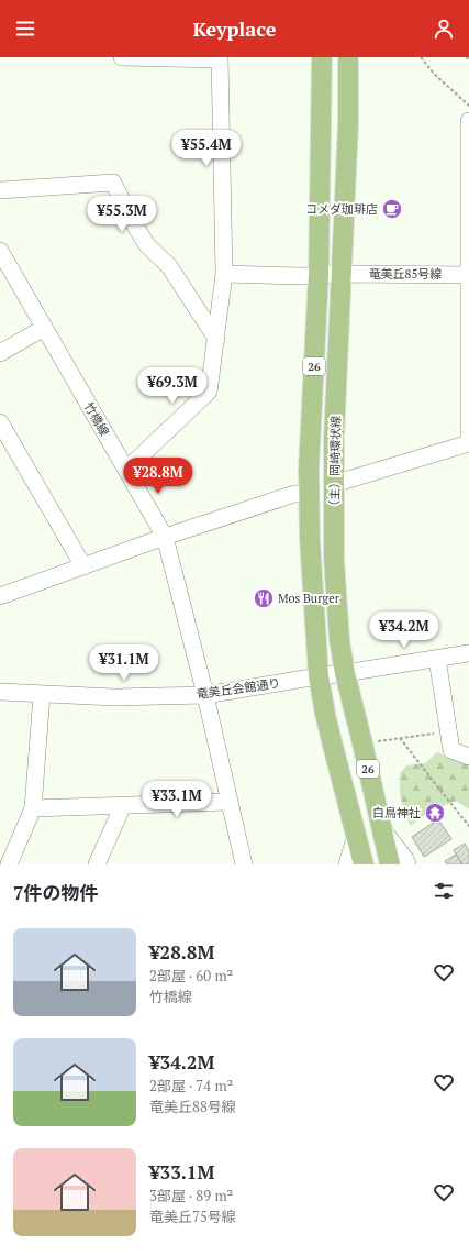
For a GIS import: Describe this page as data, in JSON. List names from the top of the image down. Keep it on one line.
{"streets":{"main road":["26","（主）岡崎環状線"],"street":["竜美丘85号線","竹橋線","竜美丘会館通り"]},"crossings":[["竜美丘85号線","（主）岡崎環状線"],["竹橋線","竜美丘会館通り"],["（主）岡崎環状線","竜美丘会館通り"]],"places":{"cafe":["コメダ珈琲店"],"restaurant":["Mos Burger"],"temple":["白鳥神社"]},"page":{"header":"Keyplace","price":["¥55.4M","¥55.3M","¥69.3M","¥28.8M","¥34.2M","¥31.1M","¥33.1M"],"heading":"7件の物件","list":[{"name":"¥28.8M","note":"2部屋 · 60 m² · 竹橋線"},{"name":"¥34.2M","note":"2部屋 · 74 m² · 竜美丘88号線"},{"name":"¥33.1M","note":"3部屋 · 89 m² · 竜美丘75号線"}]}}
